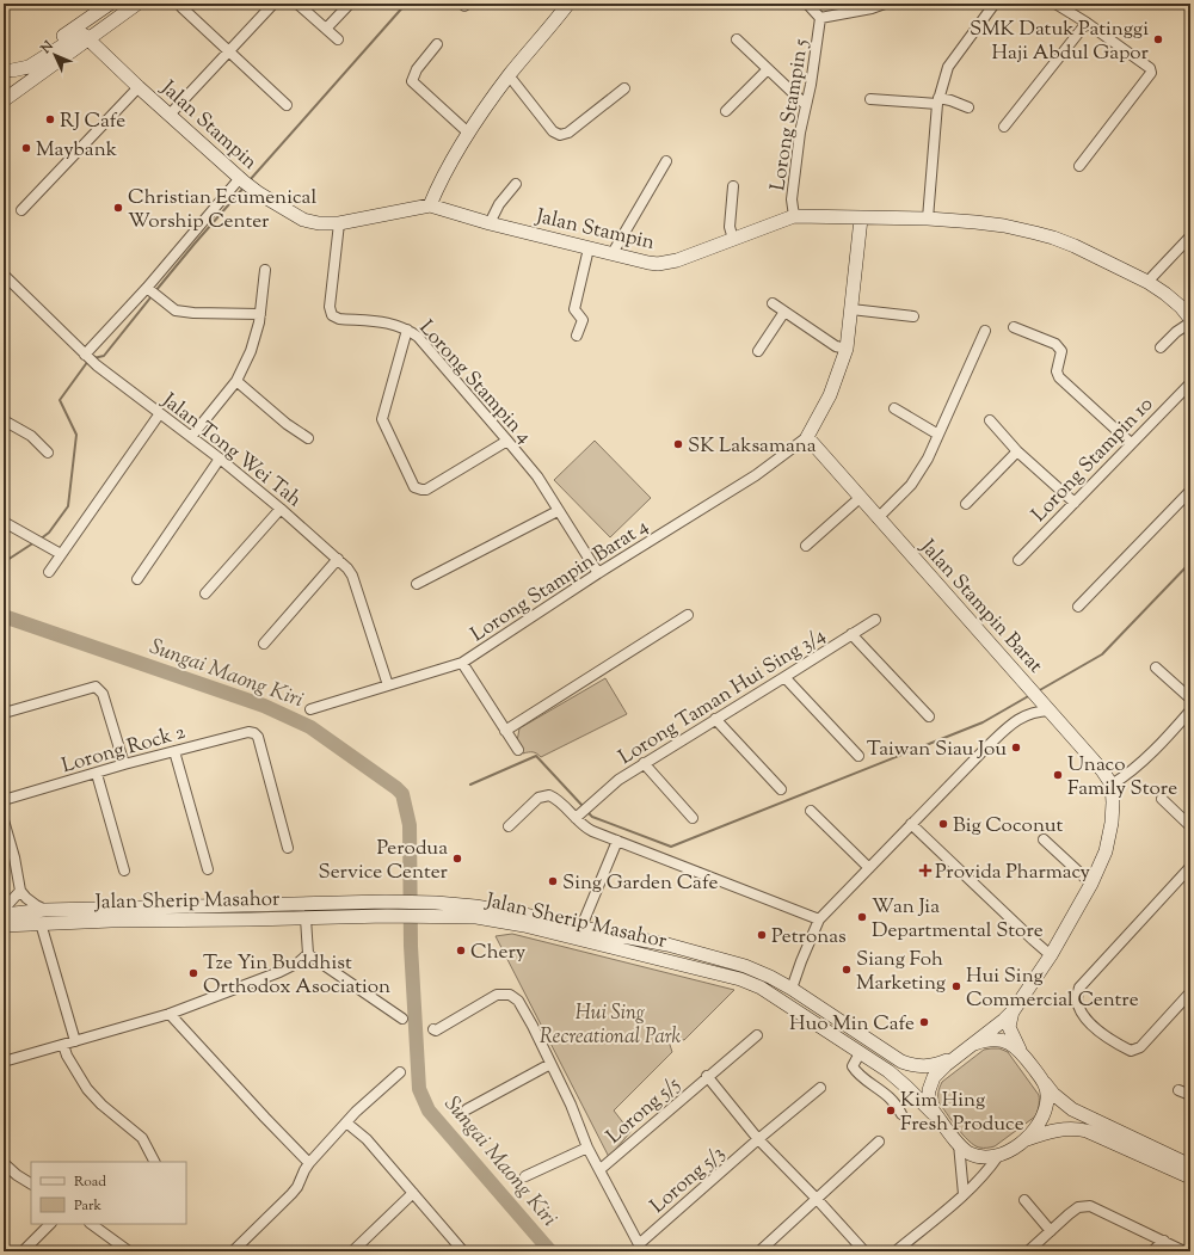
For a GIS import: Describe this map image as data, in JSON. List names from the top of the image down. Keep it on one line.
{"streets":{"main road":["Jalan Stampin","Jalan Stampin Barat","Jalan Sherip Masahor"],"street":["Lorong Stampin 5","Lorong Stampin 4","Jalan Tong Wei Tah","Lorong Stampin 10","Lorong Stampin Barat 4","Lorong Taman Hui Sing 3/4","Lorong Rock 2","Lorong 5/5","Lorong 5/3"]},"crossings":[["Lorong Stampin 5","Jalan Stampin"],["Jalan Stampin","Lorong Stampin 4"],["Lorong Stampin 4","Lorong Stampin Barat 4"],["Jalan Tong Wei Tah","Lorong Stampin Barat 4"],["Lorong Stampin Barat 4","Jalan Stampin Barat"]],"water":["Sungai Maong Kiri"],"parks":["Hui Sing Recreational Park"],"places":{"other":["SMK Datuk Patinggi Haji Abdul Gapor","RJ Cafe","Maybank","Christian Ecumenical Worship Center","SK Laksamana","Taiwan Siau Jou","Unaco Family Store","Big Coconut","Perodua Service Center","Sing Garden Cafe","Wan Jia Departmental Store","Petronas","Chery","Siang Foh Marketing","Tze Yin Buddhist Orthodox Asociation","Hui Sing Commercial Centre","Huo Min Cafe","Kim Hing Fresh Produce"],"health":["Provida Pharmacy"]},"legend":["Road","Park"],"north":"top left"}
